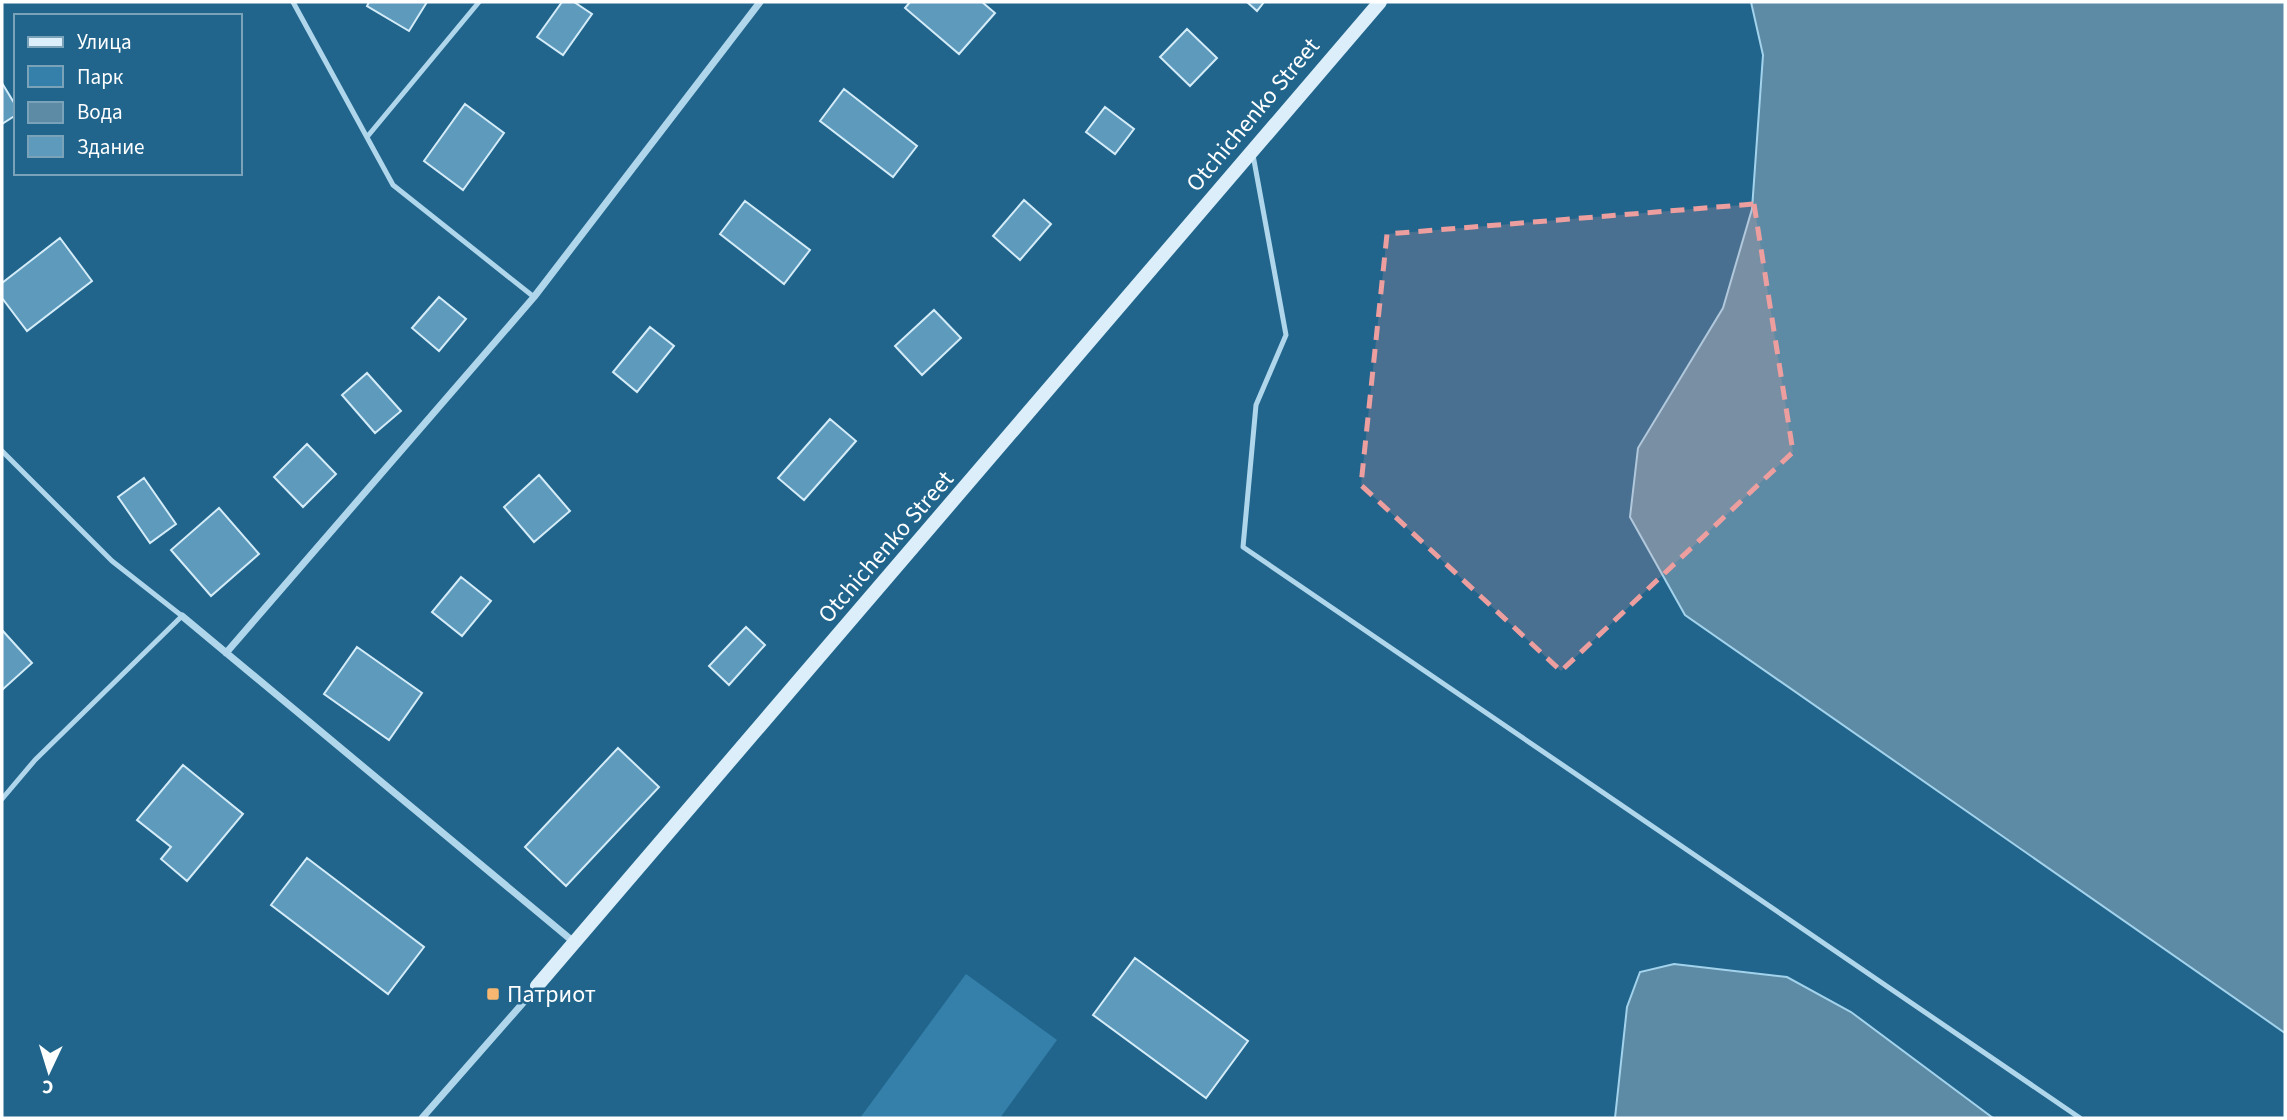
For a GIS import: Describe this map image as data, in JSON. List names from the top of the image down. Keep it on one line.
{"streets":{"street":["Otchichenko Street"]},"places":{"transit":["Патриот"]},"legend":["Улица","Парк","Вода","Здание"],"north":"bottom"}
